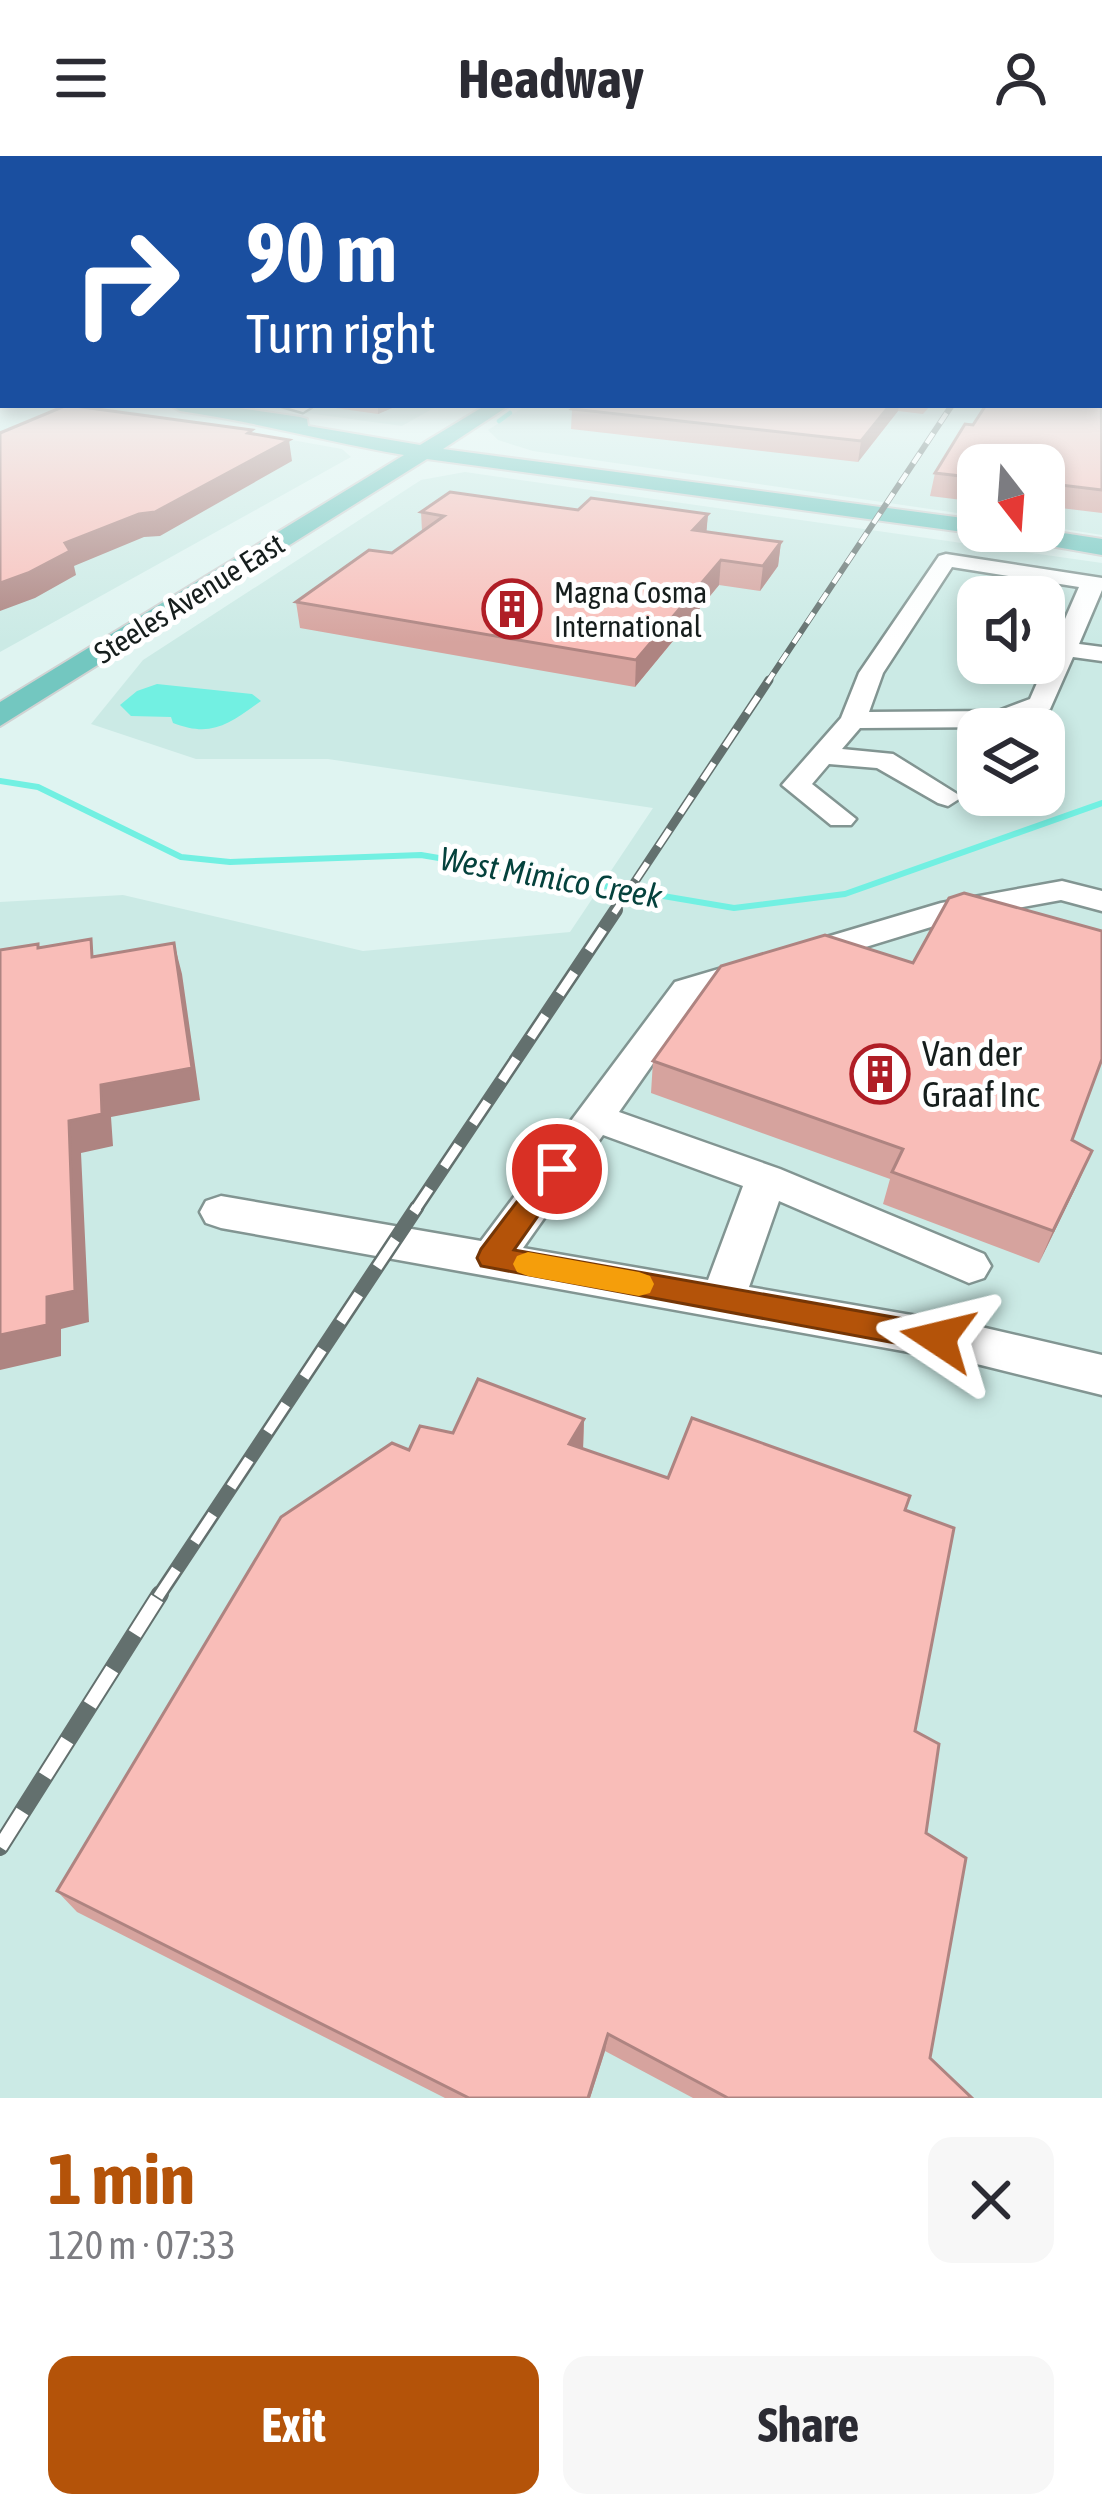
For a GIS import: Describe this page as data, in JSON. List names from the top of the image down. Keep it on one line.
{"streets":{"main road":["Steeles Avenue East"]},"water":["West Mimico Creek"],"places":{"building":["Magna Cosma International","Van der Graaf Inc"]},"north":"bottom","page":{"header":"Headway","turn":["90 m","Turn right"],"heading":["1 min","120 m · 07:33"],"buttons":["Exit","Share"]}}
